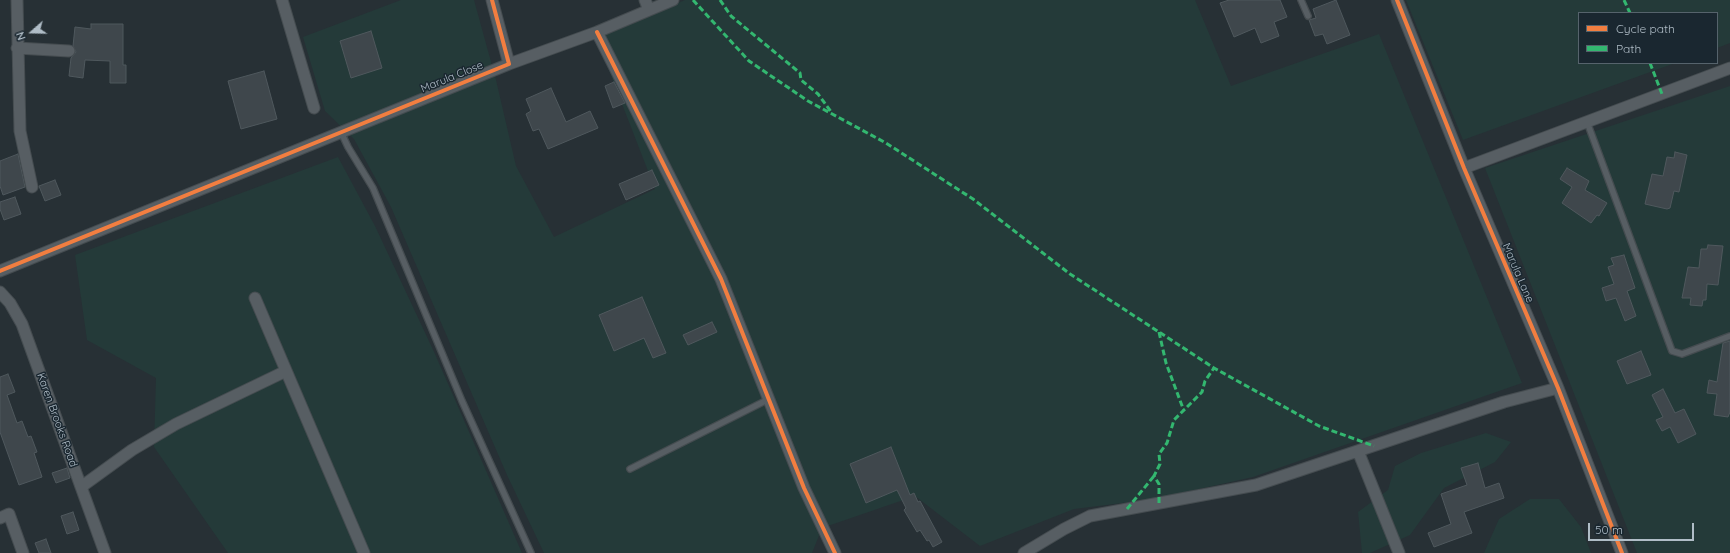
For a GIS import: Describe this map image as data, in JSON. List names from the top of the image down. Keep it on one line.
{"streets":{"street":["Marula Close","Marula Lane","Karen Brooks Road"]},"legend":["Cycle path","Path"],"scale_bar":"50 m","north":"left"}
